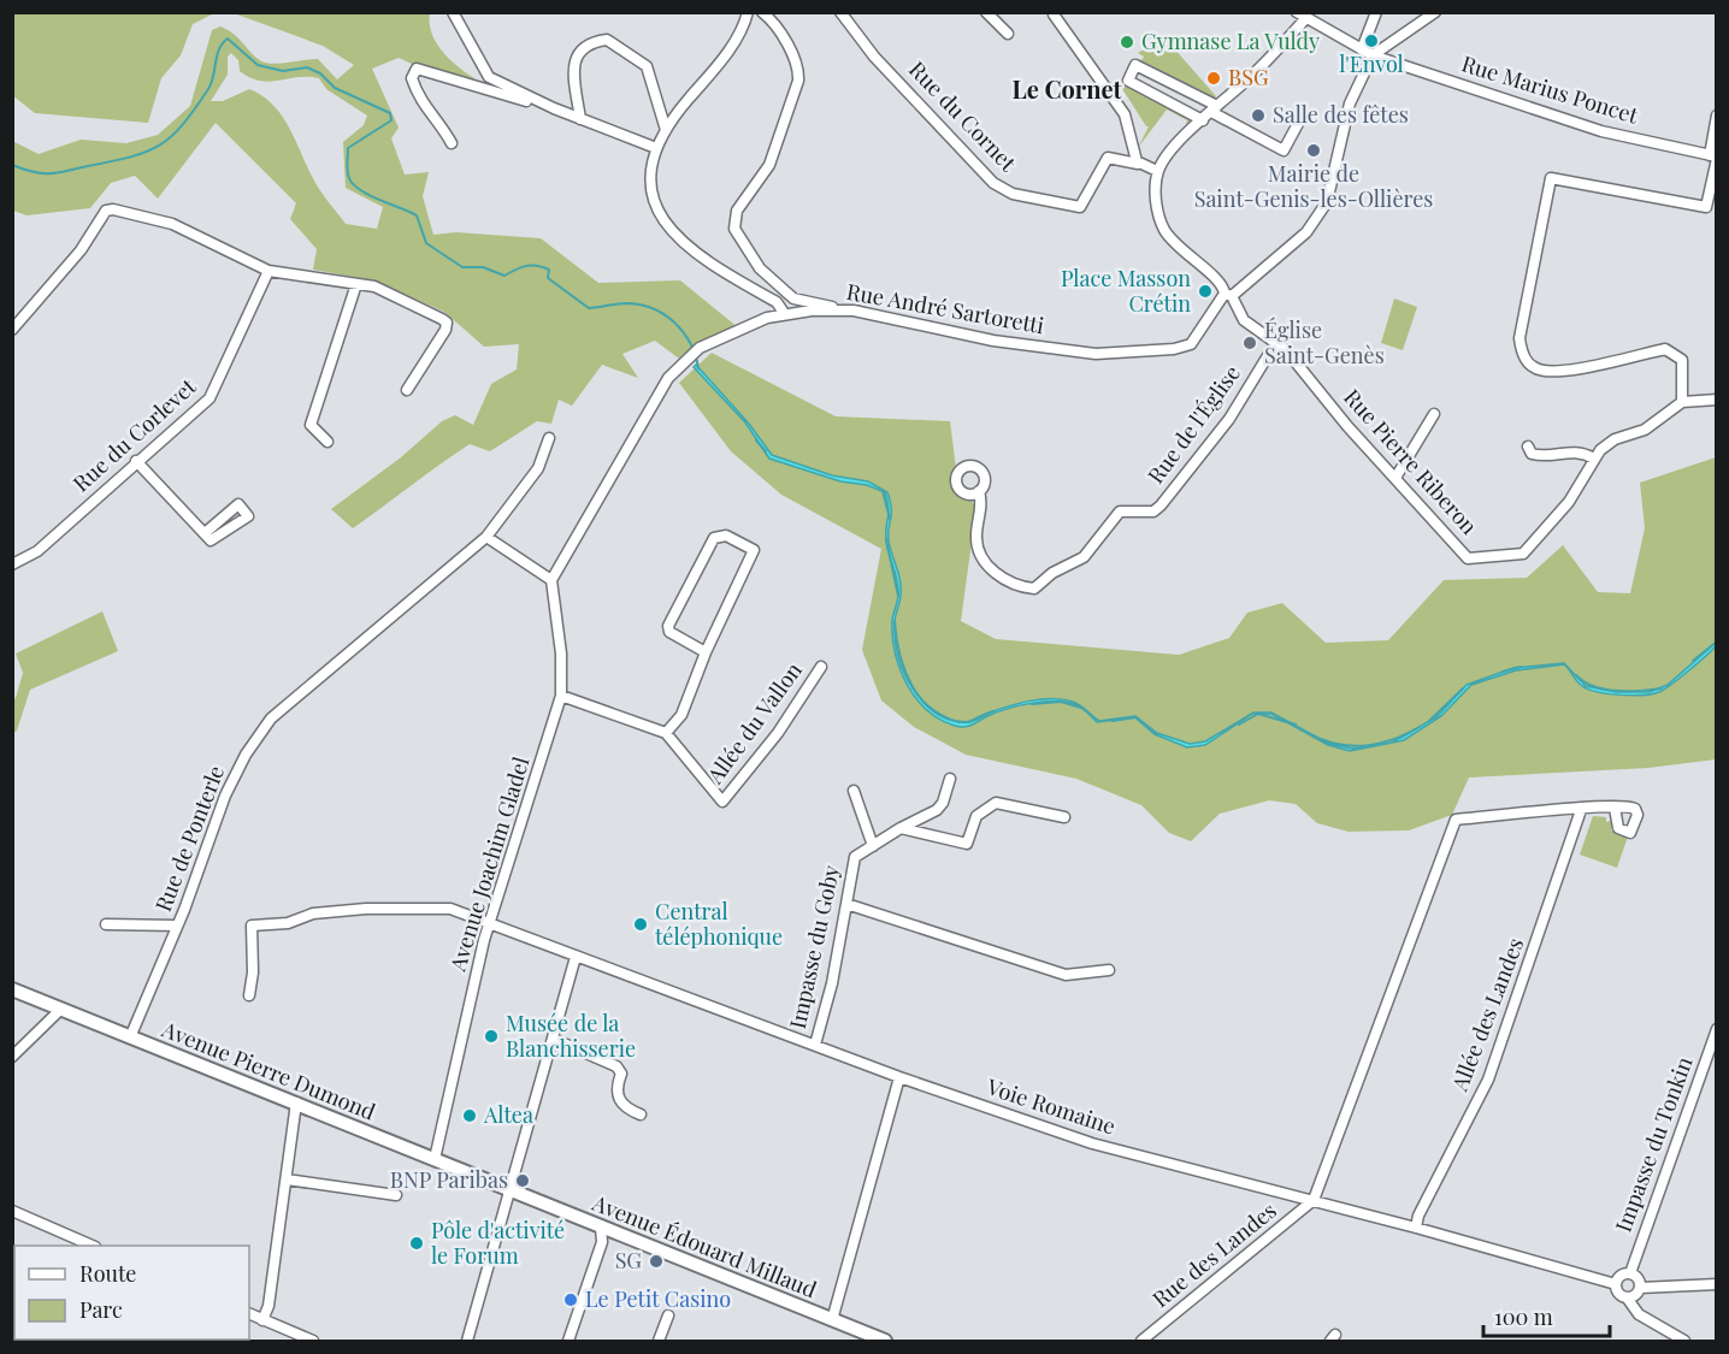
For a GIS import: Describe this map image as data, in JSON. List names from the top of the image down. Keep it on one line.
{"streets":{"main road":["Avenue Pierre Dumond","Avenue Édouard Millaud"],"street":["Rue Marius Poncet","Rue du Cornet","Rue André Sartoretti","Rue de l'Église","Rue du Corlevet","Rue Pierre Riberon","Allée du Vallon","Rue de Ponterle","Avenue Joachim Gladel","Impasse du Goby","Allée des Landes","Voie Romaine","Impasse du Tonkin","Rue des Landes"]},"crossings":[["Rue Marius Poncet","Rue André Sartoretti"],["Rue André Sartoretti","Rue Pierre Riberon"],["Rue André Sartoretti","Avenue Joachim Gladel"],["Rue de l'Église","Rue Pierre Riberon"],["Rue de Ponterle","Avenue Pierre Dumond"],["Avenue Joachim Gladel","Avenue Pierre Dumond"],["Avenue Joachim Gladel","Voie Romaine"],["Impasse du Goby","Voie Romaine"],["Allée des Landes","Voie Romaine"],["Avenue Pierre Dumond","Avenue Édouard Millaud"],["Voie Romaine","Impasse du Tonkin"],["Voie Romaine","Rue des Landes"]],"districts":["Le Cornet"],"places":["l'Envol","Gymnase La Vuldy","BSG","Salle des fêtes","Mairie de Saint-Genis-les-Ollières","Place Masson Crétin","Église Saint-Genès","Central téléphonique","Musée de la Blanchisserie","Altea","BNP Paribas","Pôle d'activité le Forum","SG","Le Petit Casino"],"legend":["Route","Parc"],"scale_bar":"100 m"}
